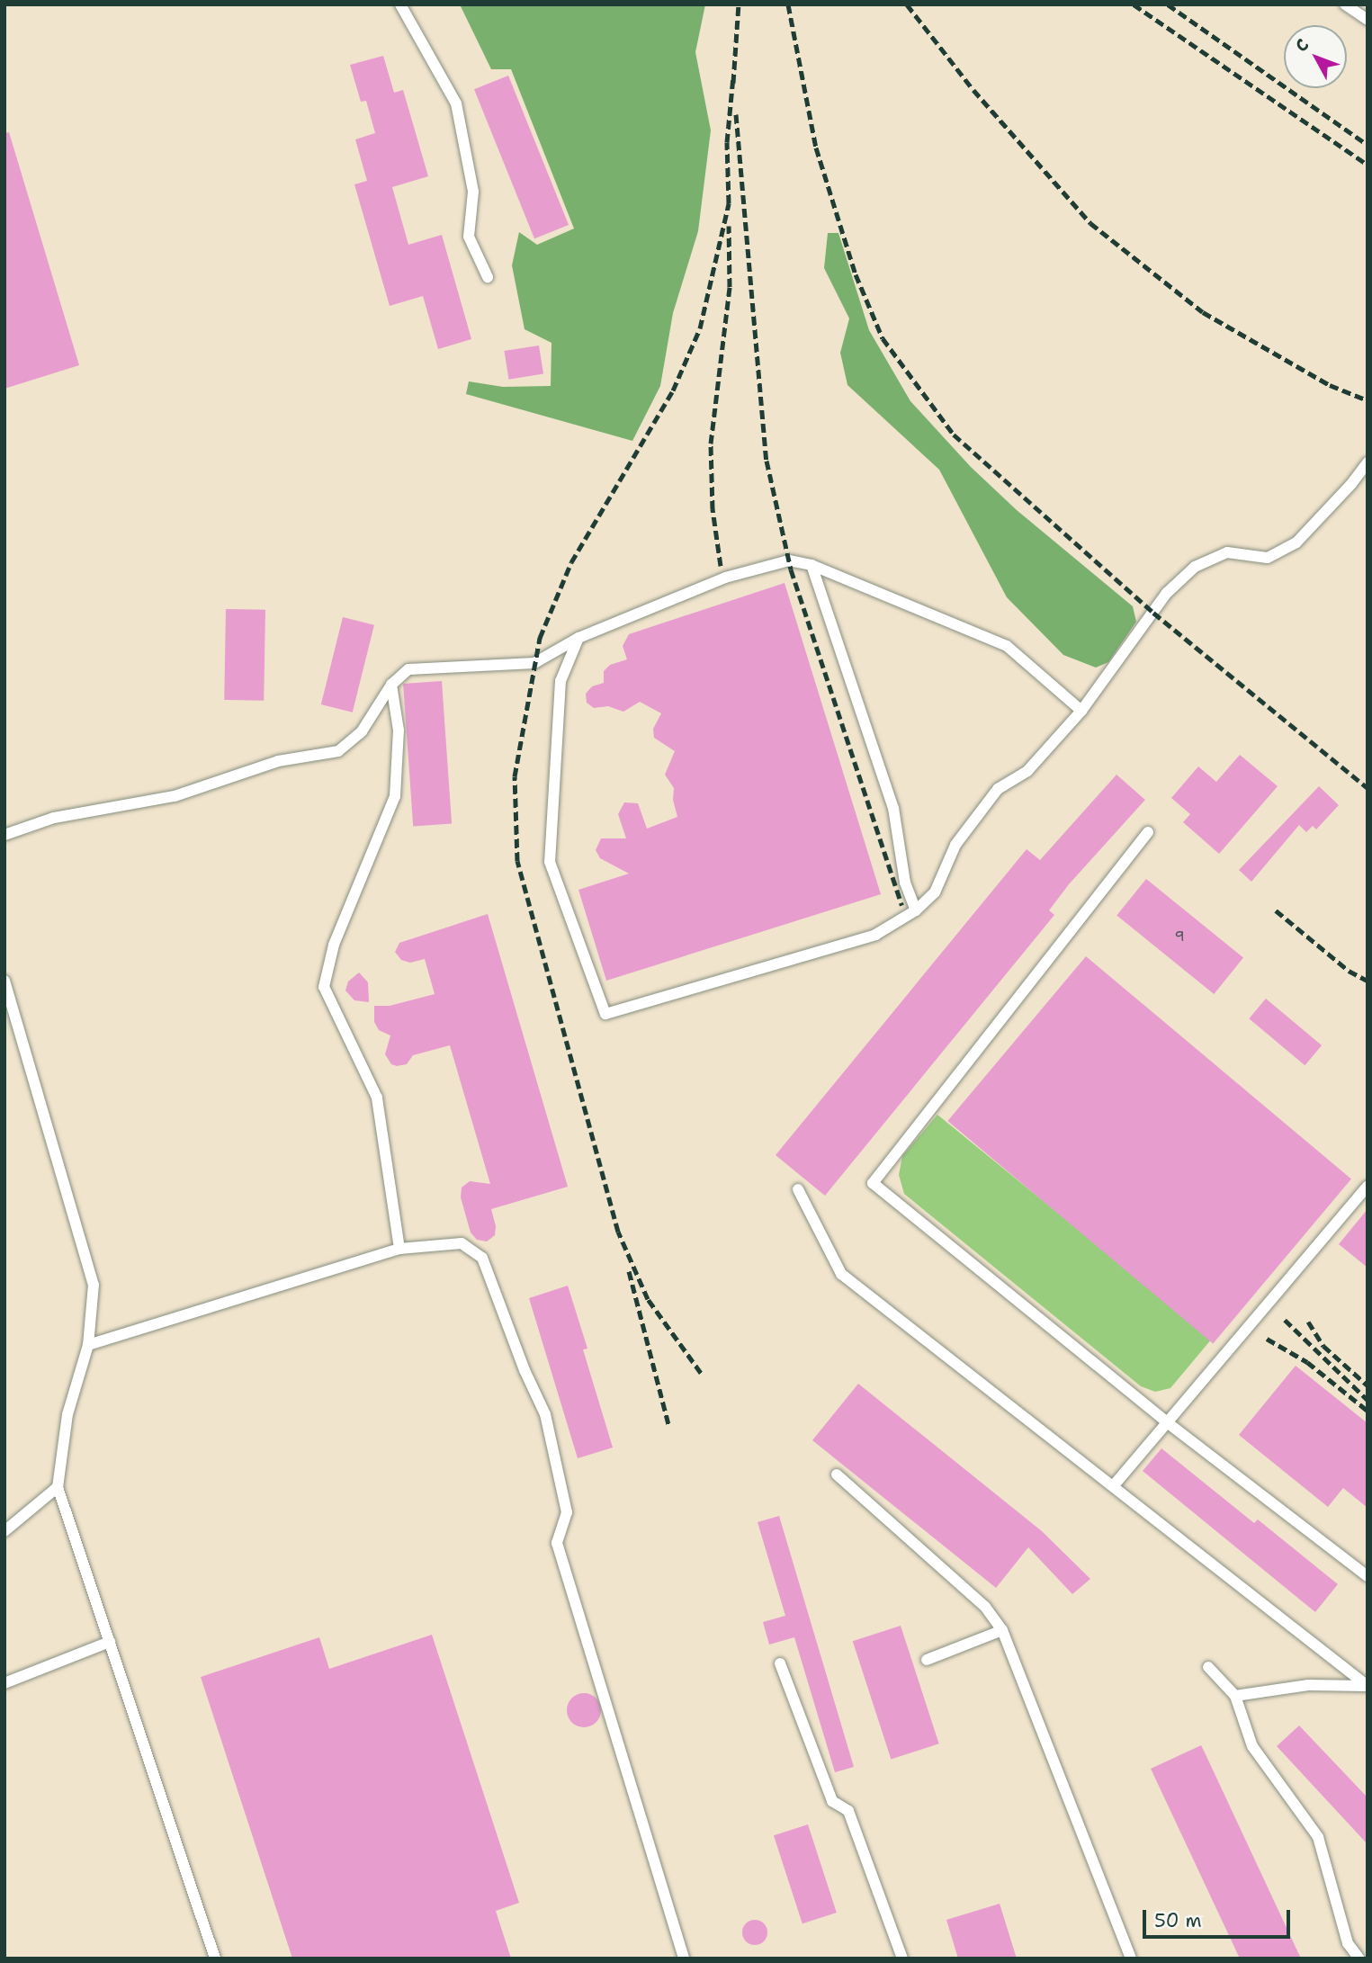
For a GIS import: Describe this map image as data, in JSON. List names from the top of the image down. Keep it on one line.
{"house_numbers":["9"],"scale_bar":"50 m","north":"top left"}
